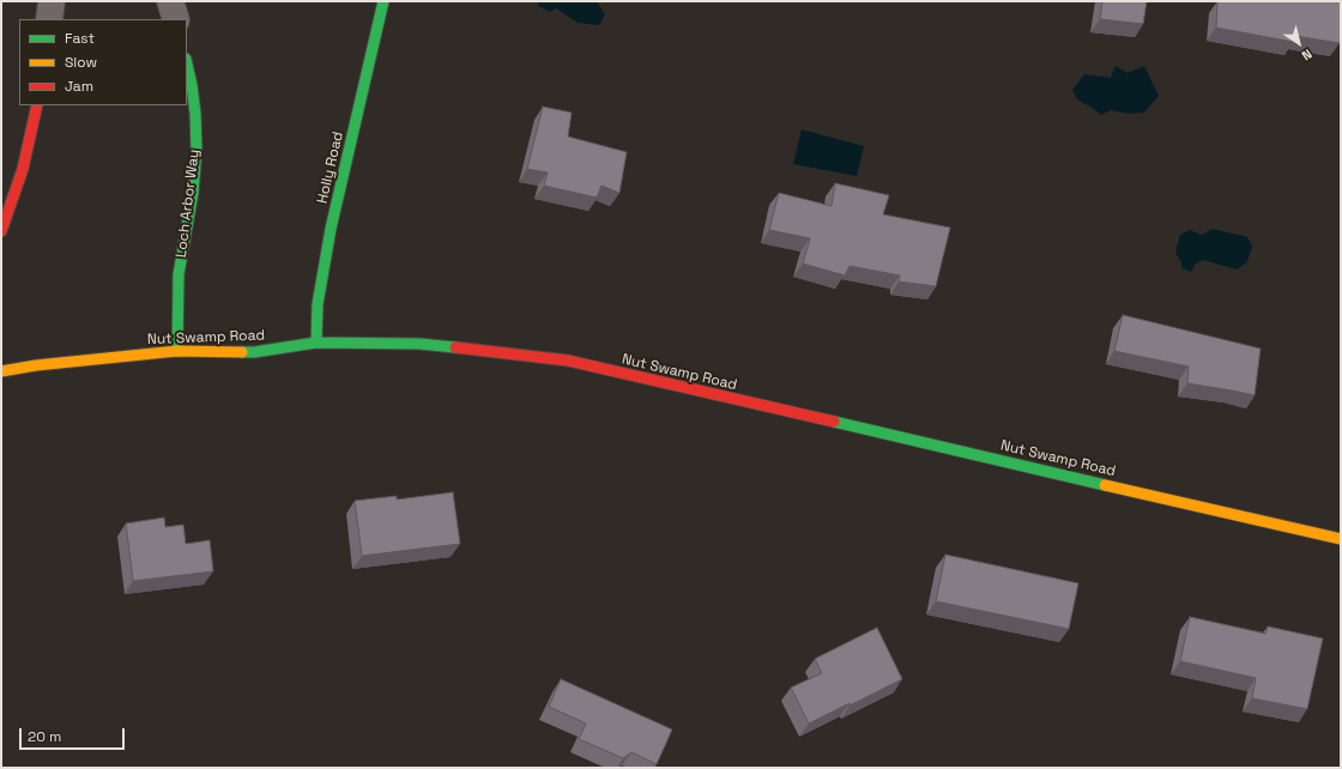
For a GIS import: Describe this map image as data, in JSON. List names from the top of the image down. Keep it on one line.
{"streets":{"main road":["Holly Road","Loch Arbor Way","Nut Swamp Road"]},"crossings":[["Holly Road","Nut Swamp Road"],["Loch Arbor Way","Nut Swamp Road"]],"legend":["Fast","Slow","Jam"],"scale_bar":"20 m","north":"bottom right"}
